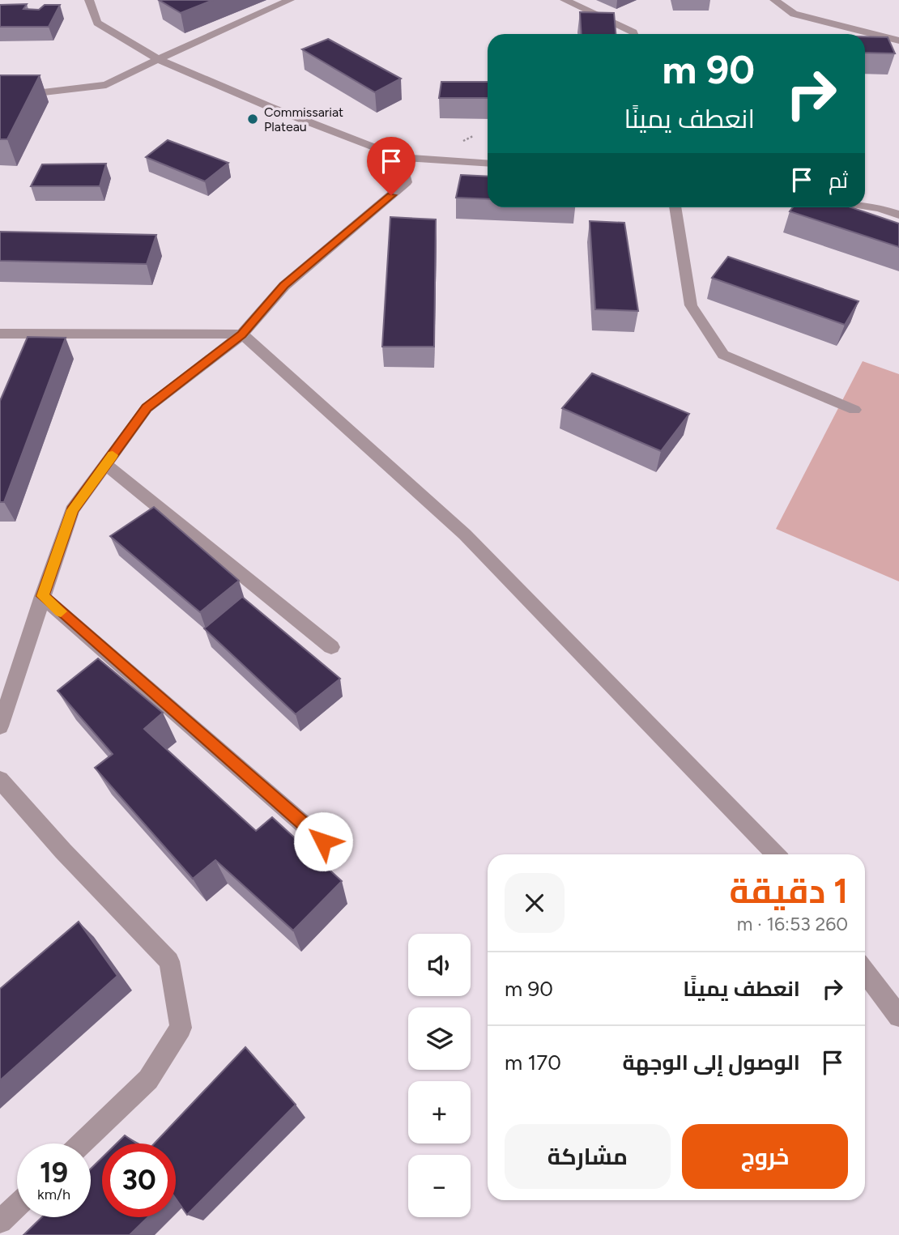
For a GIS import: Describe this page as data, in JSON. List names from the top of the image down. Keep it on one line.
{"places":["Commissariat Plateau"],"page":{"turn":["90 m","انعطف يمينًا"],"then":"ثم","heading":["1 دقيقة","260 m · 16:53"],"map_buttons":["+","−"],"list":[{"name":"انعطف يمينًا","value":"90 m"},{"name":"الوصول إلى الوجهة","value":"170 m"}],"buttons":["خروج","مشاركة"],"speed":"19 km/h","limit":"30"}}
